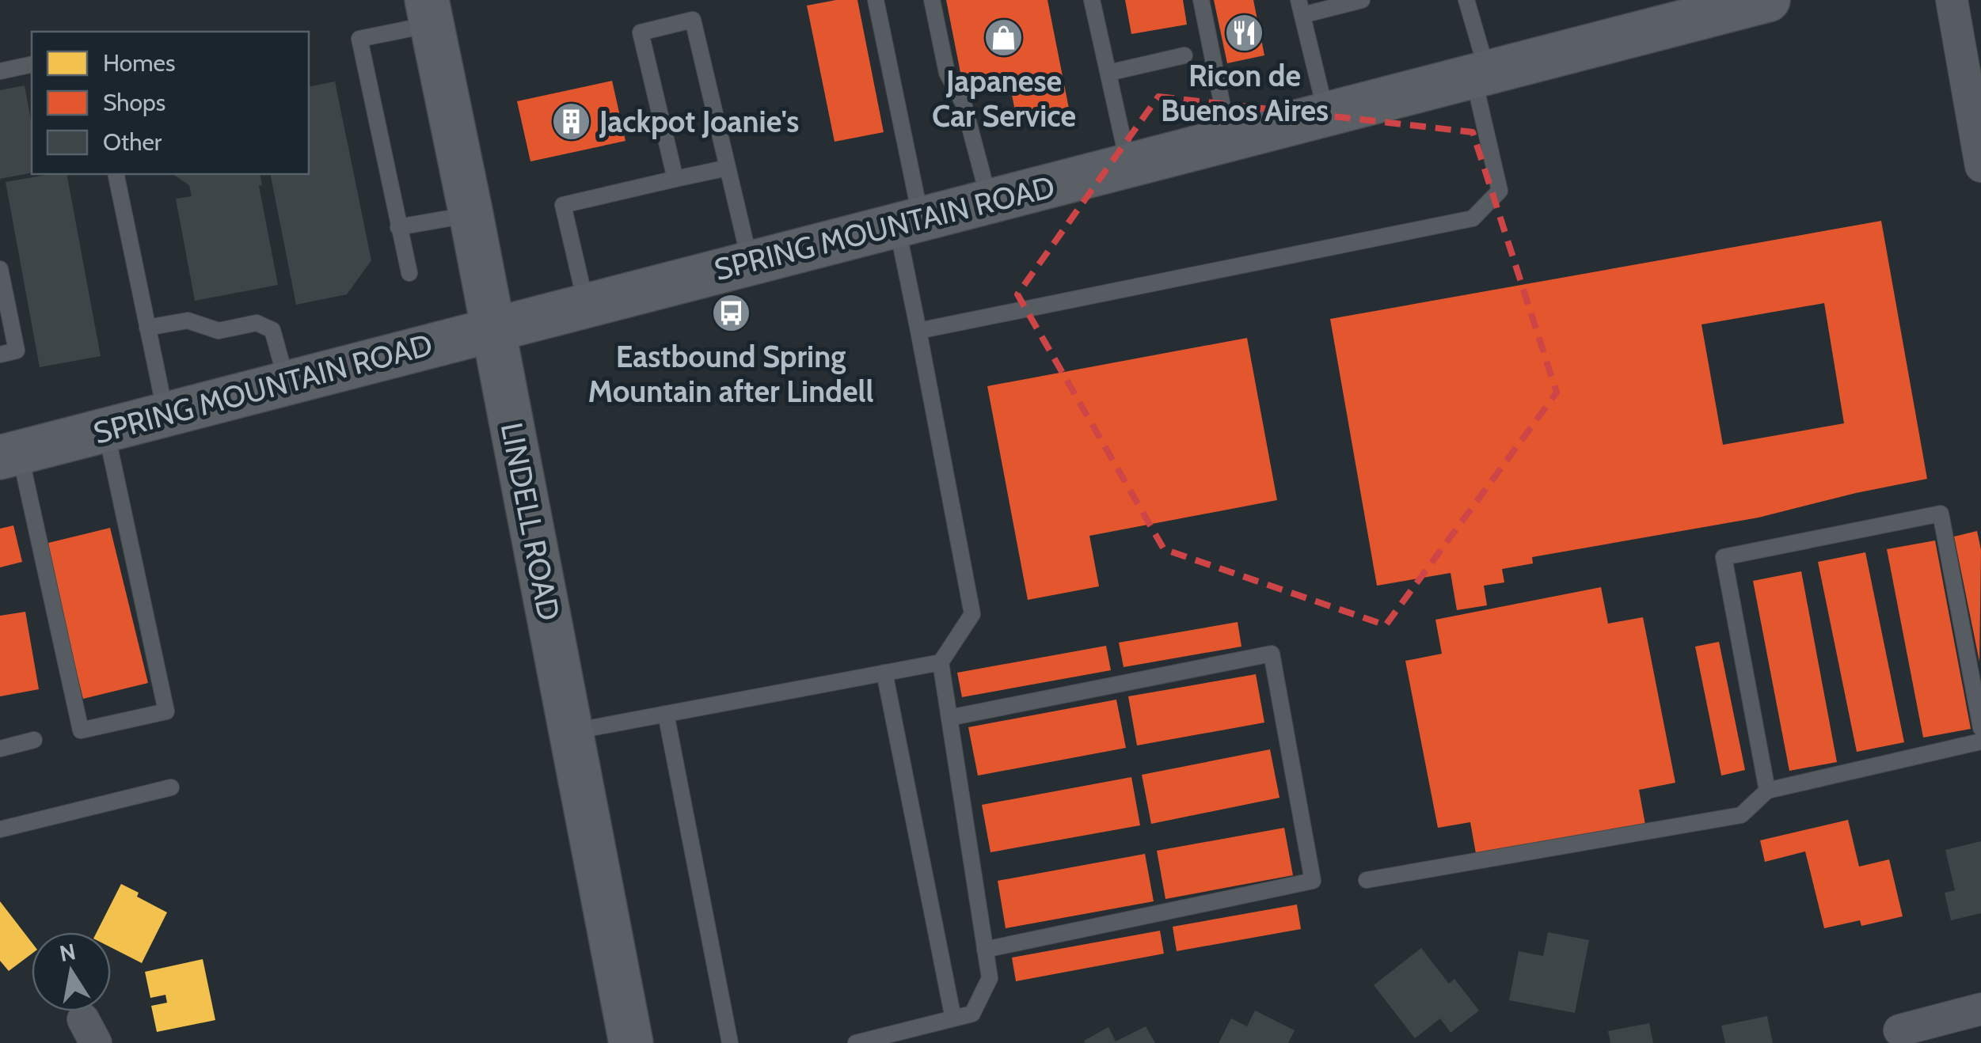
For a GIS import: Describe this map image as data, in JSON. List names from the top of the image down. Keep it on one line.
{"streets":{"main road":["SPRING MOUNTAIN ROAD","LINDELL ROAD"]},"crossings":[["SPRING MOUNTAIN ROAD","LINDELL ROAD"]],"places":{"restaurant":["Ricon de Buenos Aires"],"shop":["Japanese Car Service"],"building":["Jackpot Joanie's"],"bus stop":["Eastbound Spring Mountain after Lindell"]},"legend":["Homes","Shops","Other"],"north":"top"}
